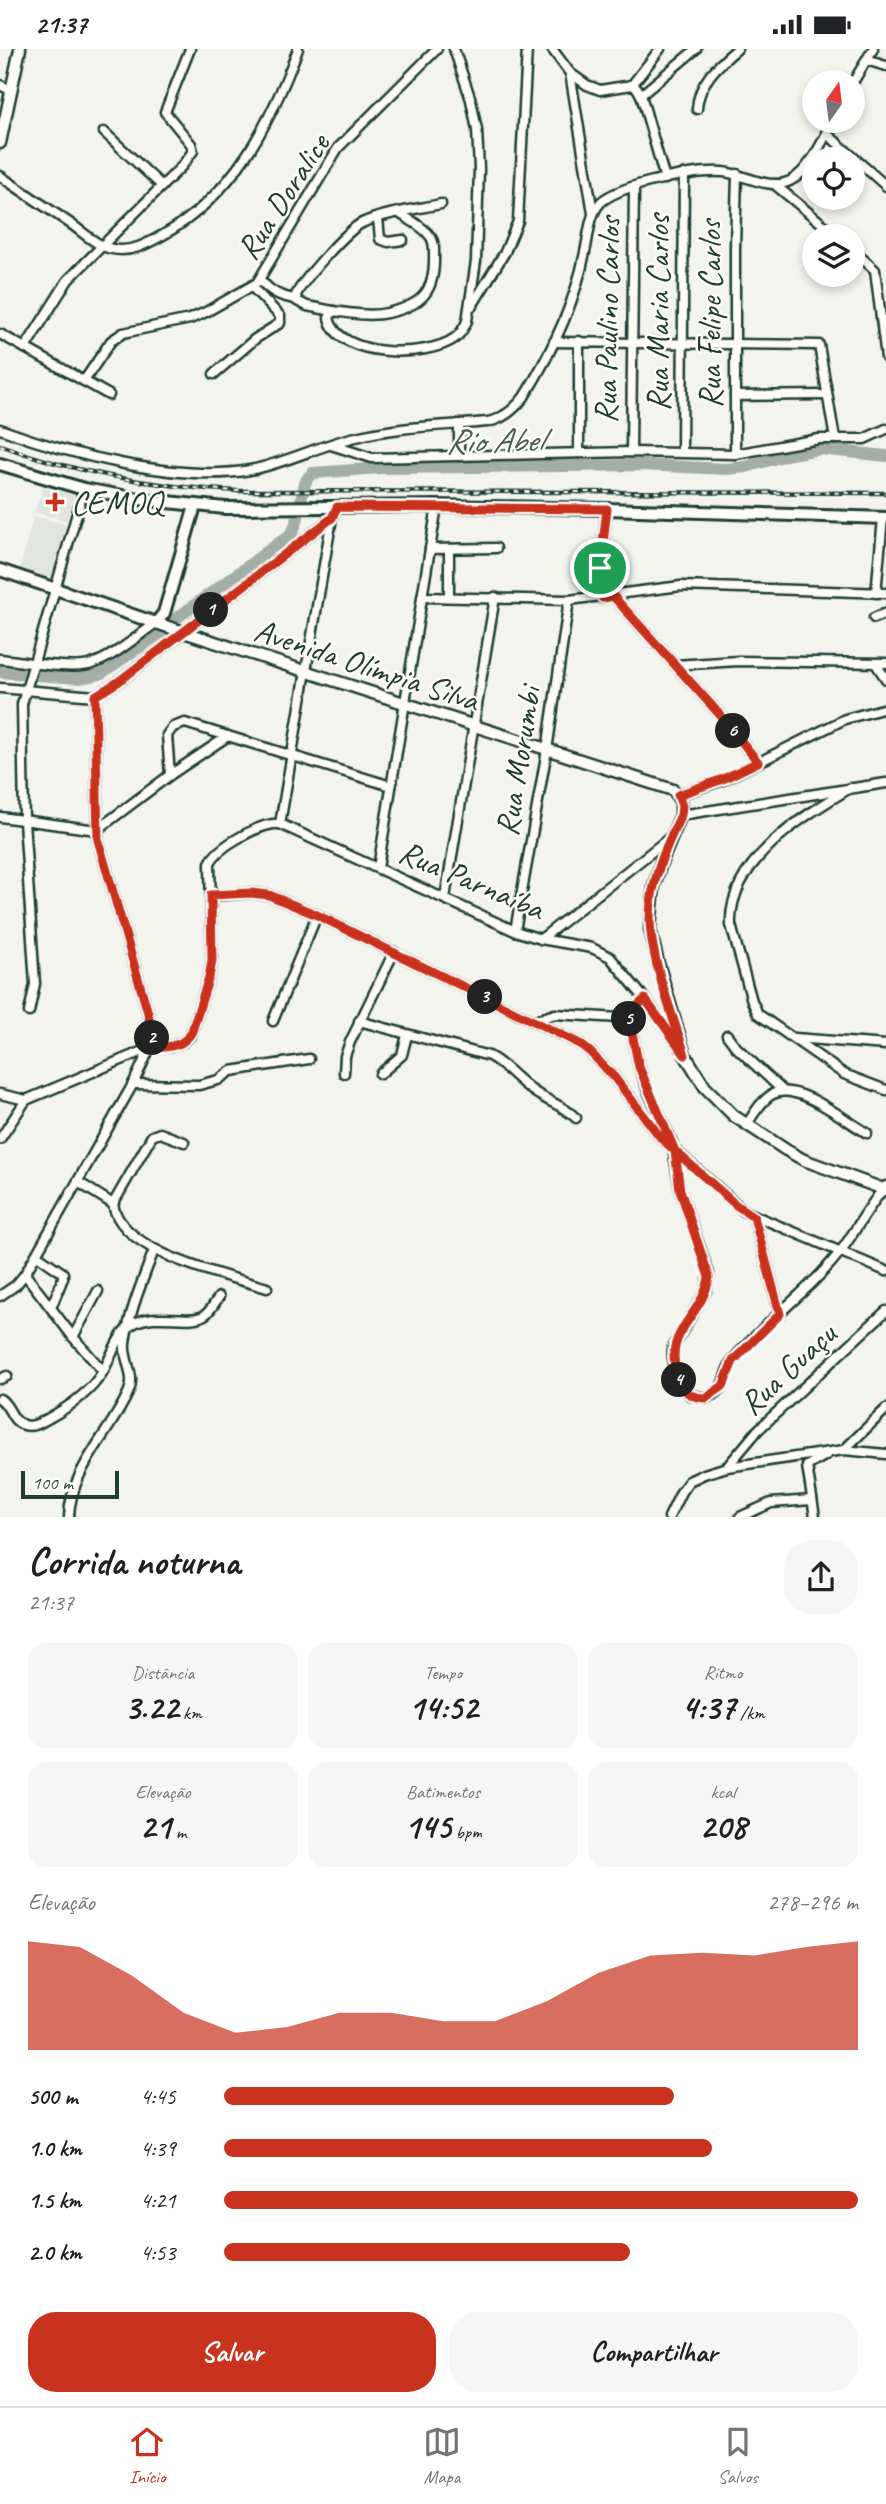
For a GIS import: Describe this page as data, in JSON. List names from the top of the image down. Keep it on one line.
{"streets":{"main road":["Avenida Olímpia Silva"],"street":["Rua Doralice","Rua Maria Carlos","Rua Felipe Carlos","Rua Paulino Carlos","Rua Morumbi","Rua Parnaíba","Rua Guaçu"]},"crossings":[["Avenida Olímpia Silva","Rua Morumbi"],["Rua Morumbi","Rua Parnaíba"]],"water":["Rio Abel"],"places":{"health":["CEMOQ"]},"scale_bar":"100 m","north":"top","page":{"status":"21:37","pins":["1","6","3","5","2","4"],"scale":"100 m","heading":["Corrida noturna","21:37"],"stats":[["Distância","3.22 km"],["Tempo","14:52"],["Ritmo","4:37 /km"],["Elevação","21 m"],["Batimentos","145 bpm"],["kcal","208"]],"chart":["Elevação","278–296 m"],"list":[{"name":"500 m","note":"4:45"},{"name":"1.0 km","note":"4:39"},{"name":"1.5 km","note":"4:21"},{"name":"2.0 km","note":"4:53"}],"buttons":["Salvar","Compartilhar"],"tabs":["Início","Mapa","Salvos"]}}
